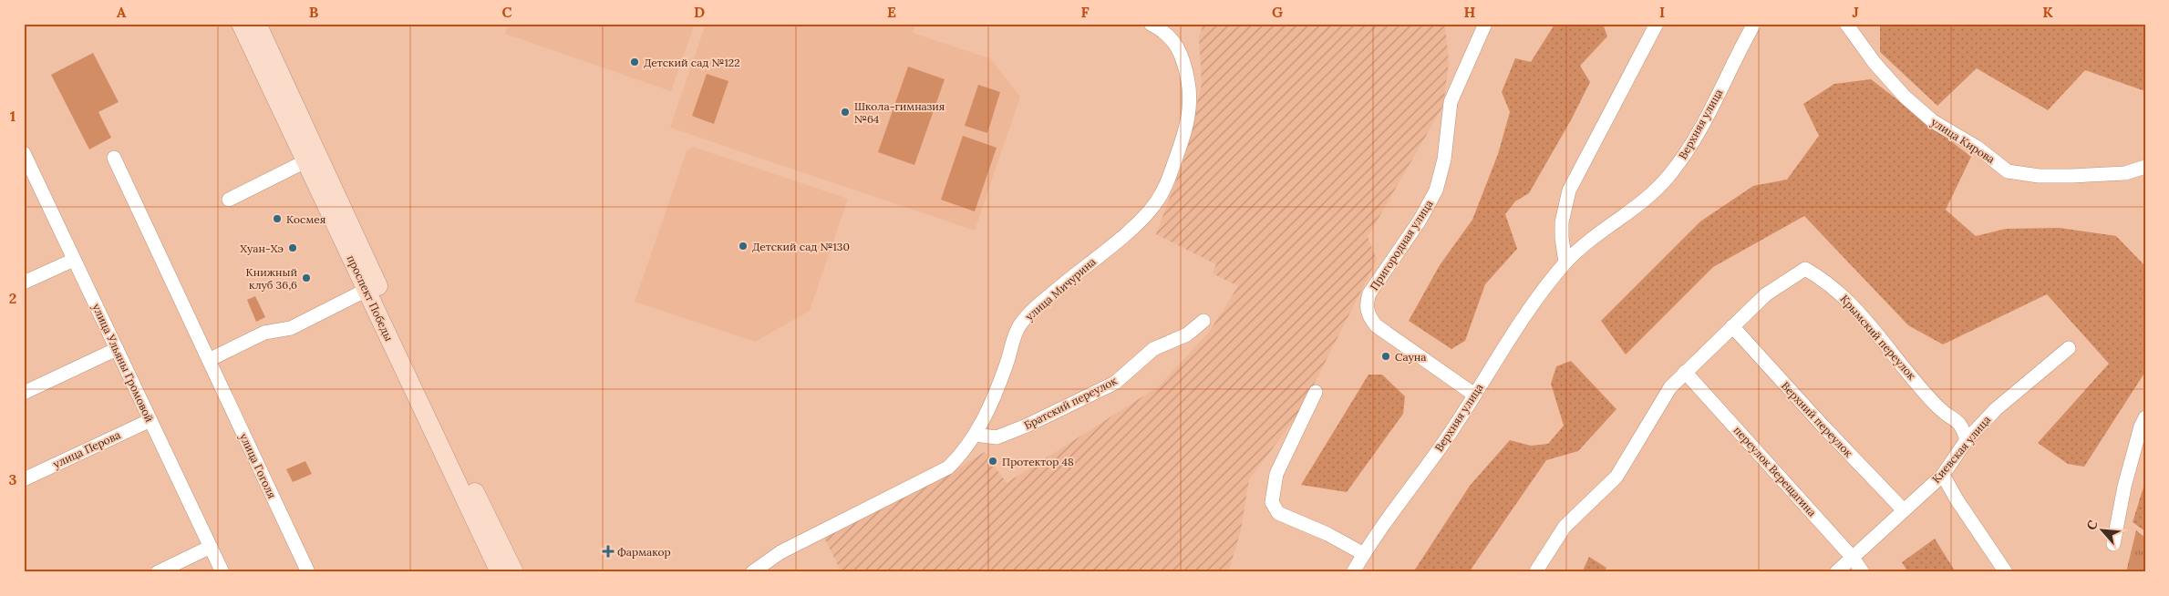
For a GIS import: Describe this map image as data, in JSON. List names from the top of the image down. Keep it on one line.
{"streets":{"main road":["проспект Победы"],"street":["Верхняя улица","улица Кирова","Пригородная улица","улица Мичурина","Крымский переулок","улица Ульяны Громовой","Братский переулок","Верхний переулок","улица Перова","Киевская улица","улица Гоголя","переулок Верещагина"]},"crossings":[["Верхняя улица","Пригородная улица"],["улица Мичурина","Братский переулок"],["Крымский переулок","Верхний переулок"],["Крымский переулок","Киевская улица"],["улица Ульяны Громовой","улица Перова"],["Верхний переулок","Киевская улица"],["Киевская улица","переулок Верещагина"]],"places":{"other":["Детский сад №122","Школа-гимназия №64","Космея","Детский сад №130","Хуан-Хэ","Книжный клуб 36,6","Сауна","Протектор 48"],"health":["Фармакор"]},"north":"top left","grid":{"columns":["A","B","C","D","E","F","G","H","I","J","K"],"rows":["1","2","3"]}}
